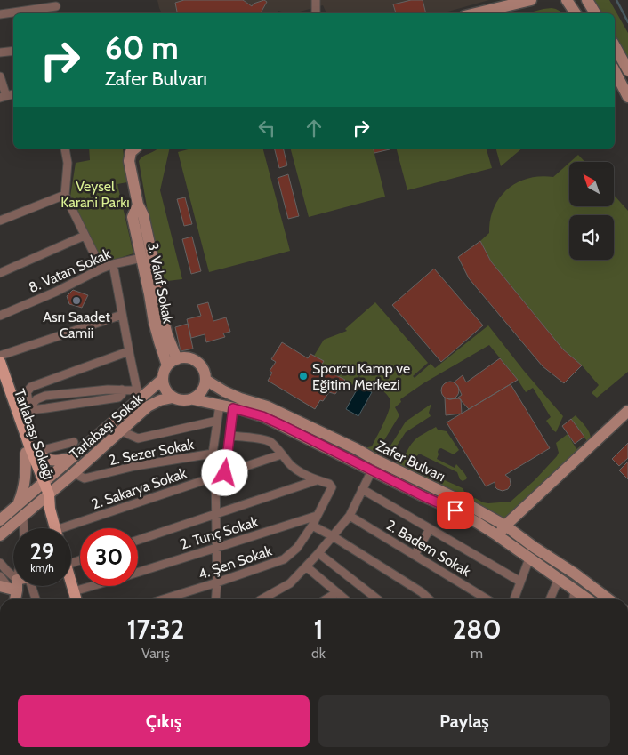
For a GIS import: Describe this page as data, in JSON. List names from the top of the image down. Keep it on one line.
{"streets":{"main road":["3. Vakıf Sokak","Tarlabaşı Sokak","Tarlabaşı Sokağı","Zafer Bulvarı"],"street":["8. Vatan Sokak","2. Sezer Sokak","2. Sakarya Sokak","2. Tunç Sokak","2. Badem Sokak","4. Şen Sokak"]},"crossings":[["8. Vatan Sokak","3. Vakıf Sokak"],["3. Vakıf Sokak","Tarlabaşı Sokak"],["3. Vakıf Sokak","Zafer Bulvarı"],["Tarlabaşı Sokak","2. Sezer Sokak"],["Tarlabaşı Sokak","Zafer Bulvarı"],["2. Sezer Sokak","Zafer Bulvarı"],["2. Sakarya Sokak","4. Şen Sokak"],["2. Tunç Sokak","4. Şen Sokak"]],"parks":["Veysel Karani Parkı"],"places":["Asrı Saadet Camii","Sporcu Kamp ve Eğitim Merkezi"],"north":"top left","page":{"turn":["60 m","Zafer Bulvarı"],"speed":"29 km/h","limit":"30","eta":["17:32","Varış","1","dk","280","m"],"buttons":["Çıkış","Paylaş"]}}
